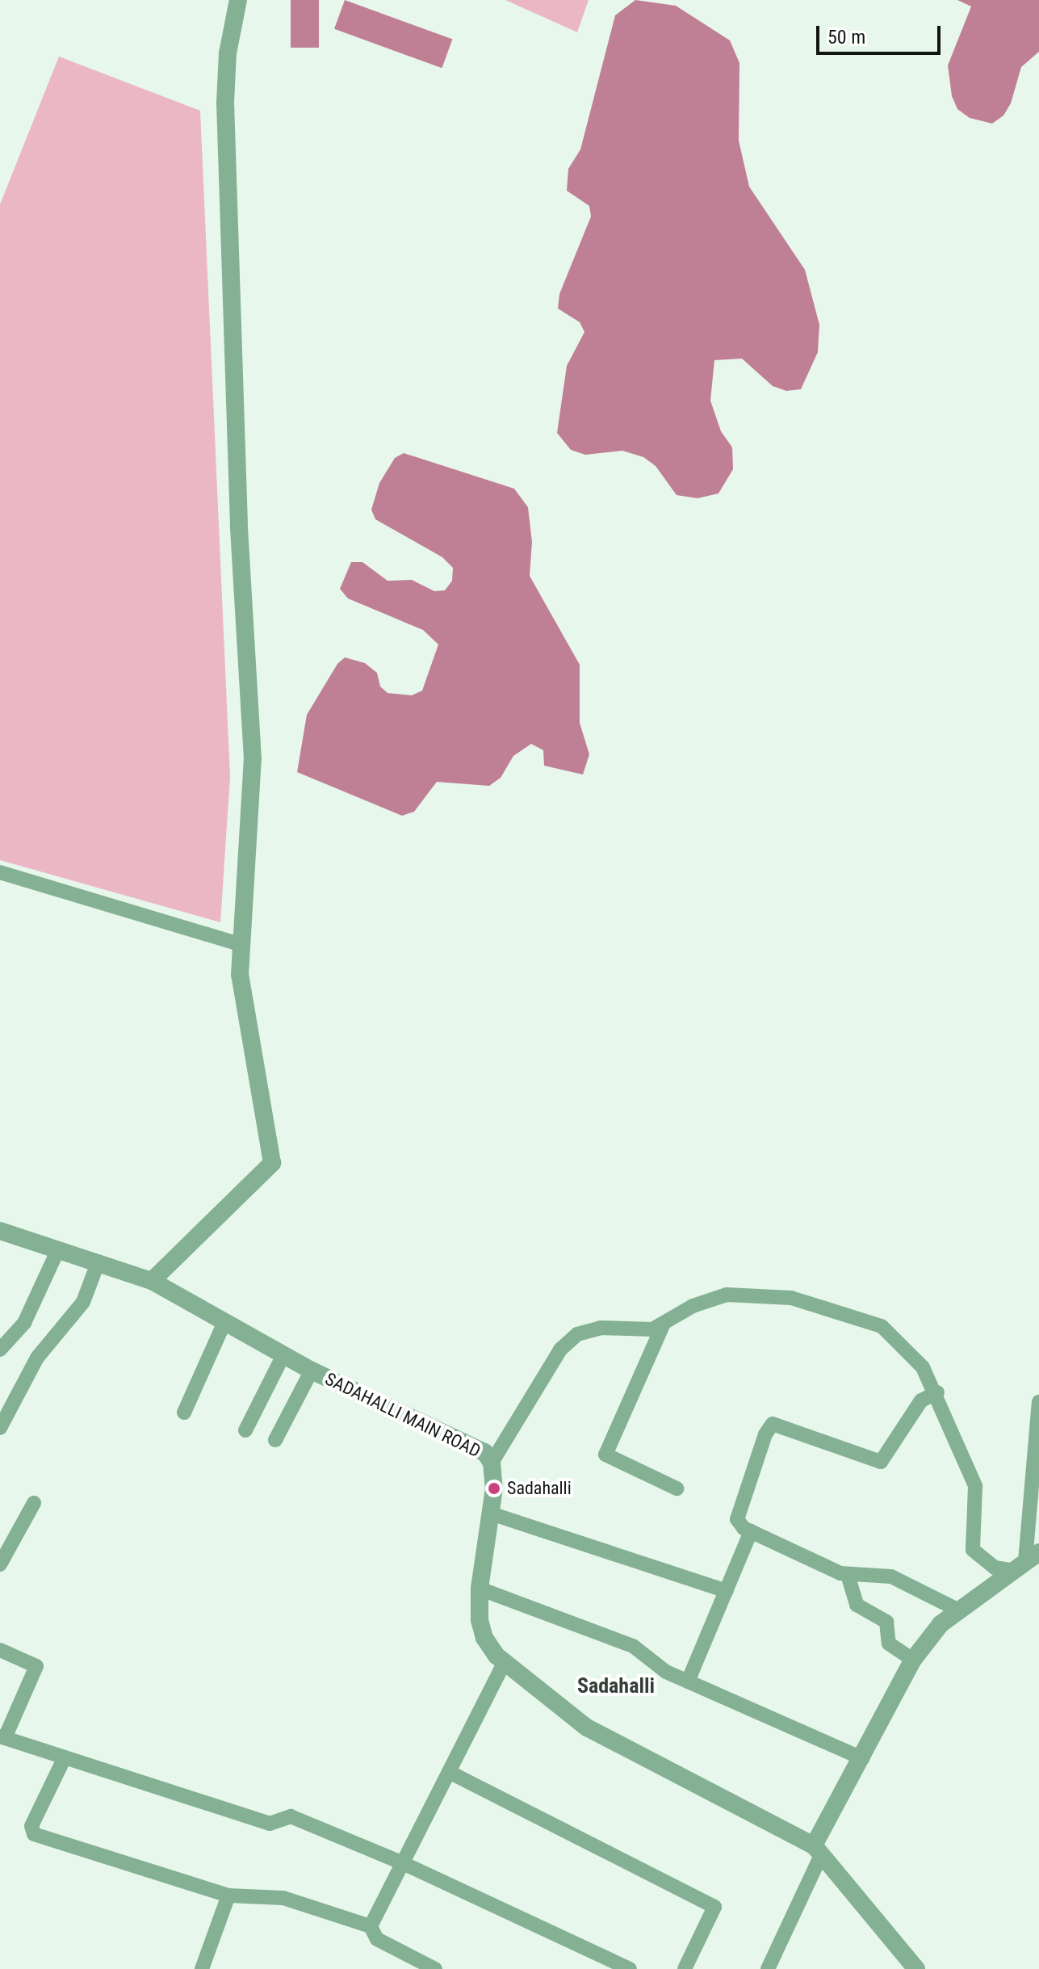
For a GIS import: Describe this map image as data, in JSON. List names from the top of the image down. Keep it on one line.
{"streets":{"street":["SADAHALLI MAIN ROAD"]},"districts":["Sadahalli"],"places":["Sadahalli"],"scale_bar":"50 m"}
